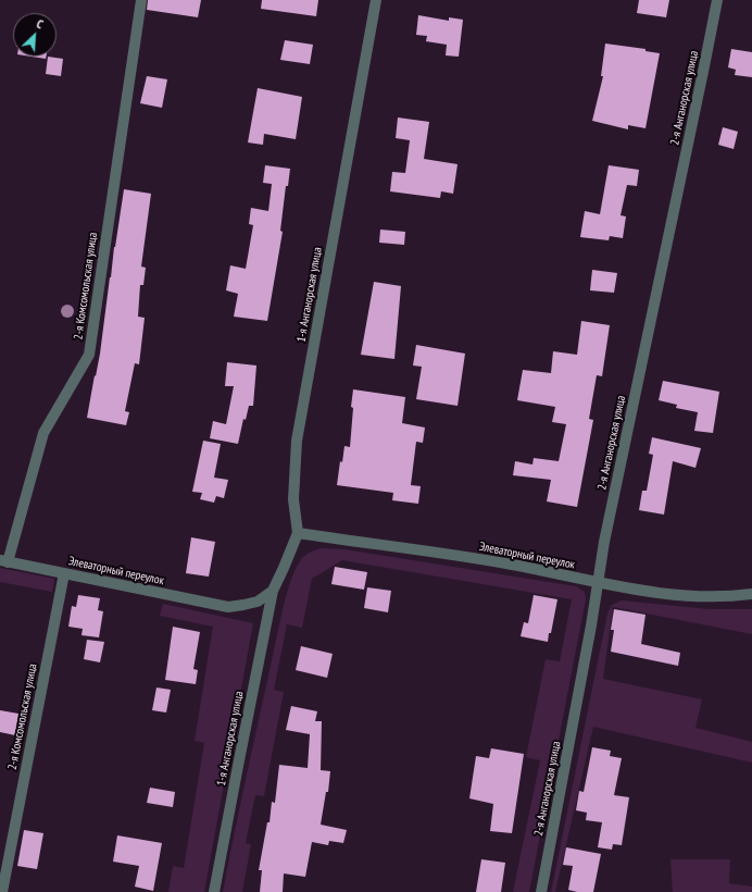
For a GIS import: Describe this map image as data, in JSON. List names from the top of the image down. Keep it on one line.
{"streets":{"street":["2-я Анганорская улица","2-я Комсомольская улица","1-я Анганорская улица","Элеваторный переулок"]},"crossings":[["2-я Анганорская улица","Элеваторный переулок"],["2-я Комсомольская улица","Элеваторный переулок"],["1-я Анганорская улица","Элеваторный переулок"]],"north":"top right"}
